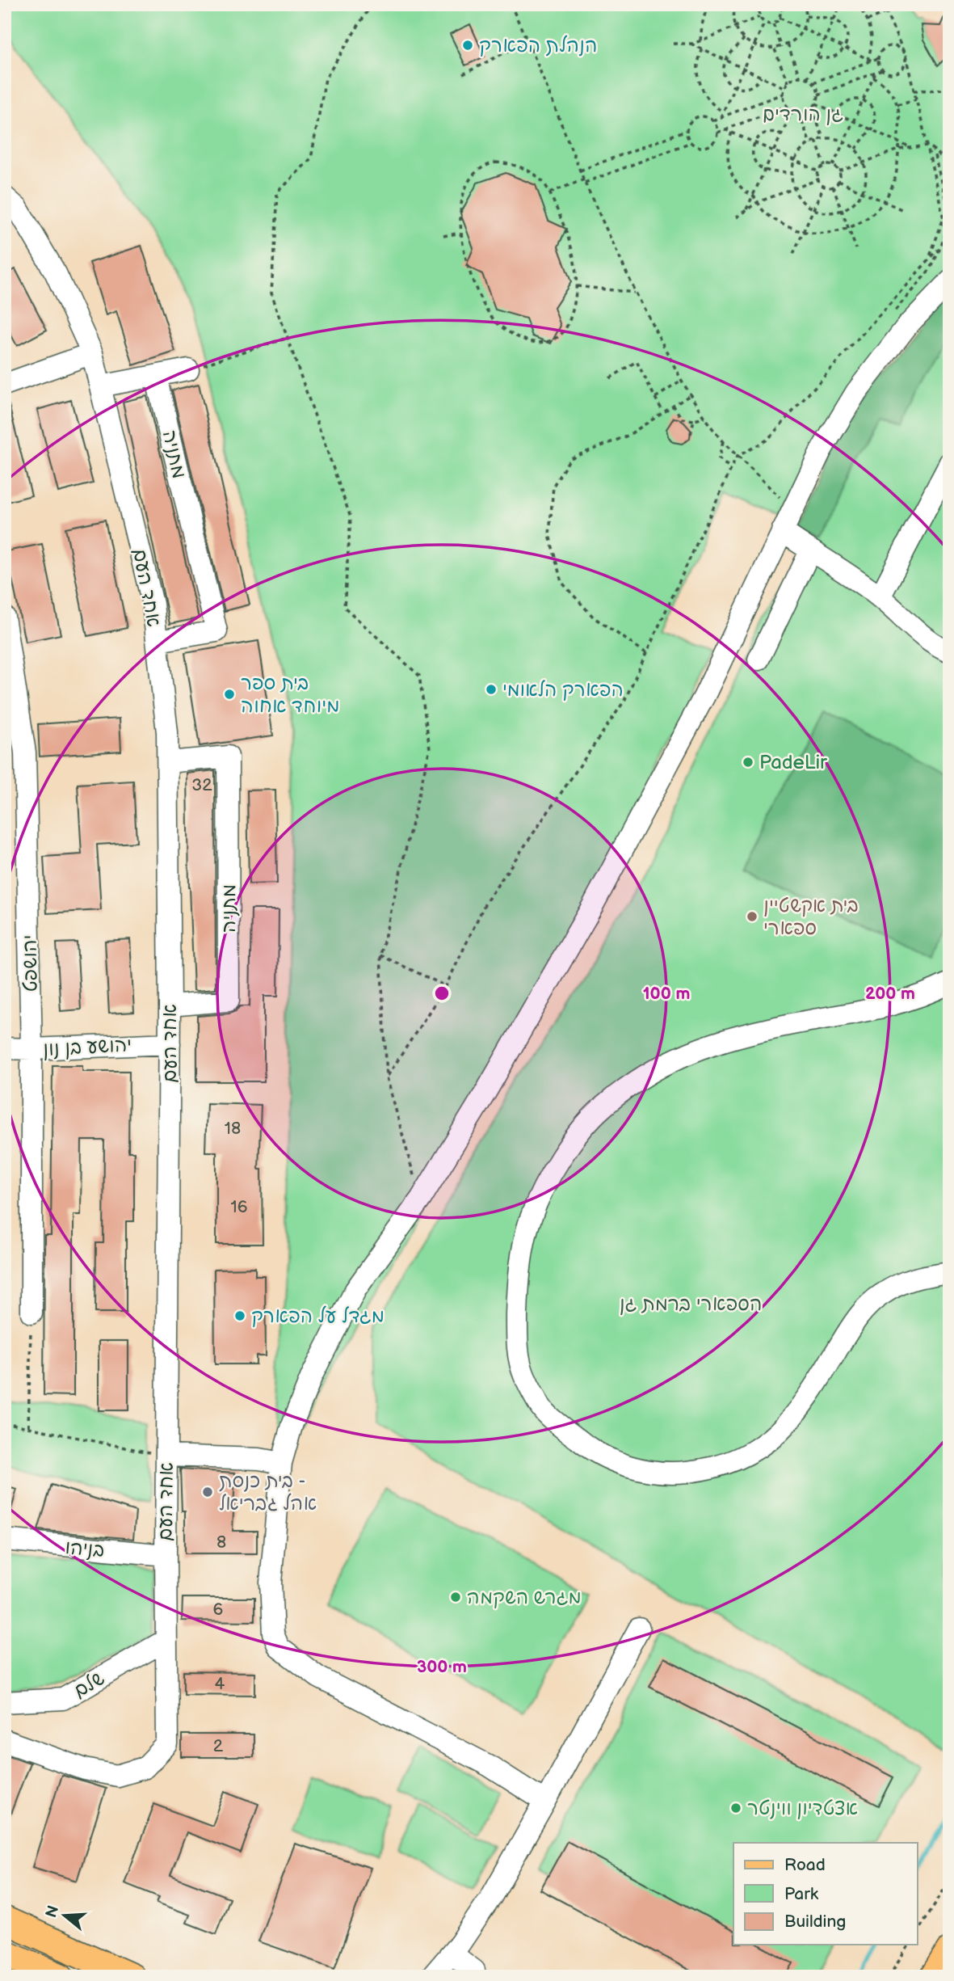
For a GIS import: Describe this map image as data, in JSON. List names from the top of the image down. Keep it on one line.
{"streets":{"street":["מתניה","אחד העם","יהושפט","יהושע בן נון","בניהו","שלם"]},"crossings":[["מתניה","אחד העם"],["אחד העם","יהושע בן נון"],["אחד העם","בניהו"],["אחד העם","שלם"],["יהושפט","יהושע בן נון"]],"parks":["גן הורדים","הספארי ברמת גן"],"places":["הנהלת הפארק","הפארק הלאומי","בית ספר מיוחד אחוה","PadeLir","בית אקשטיין ספארי","מגדל על הפארק","בית כנסת - אהל גבריאל","מגרש השקמה","אצטדיון ווינטר"],"house_numbers":["32","18","16","8","6","4","2"],"legend":["Road","Park","Building"],"north":"left","rings":["100 m","200 m","300 m"]}
